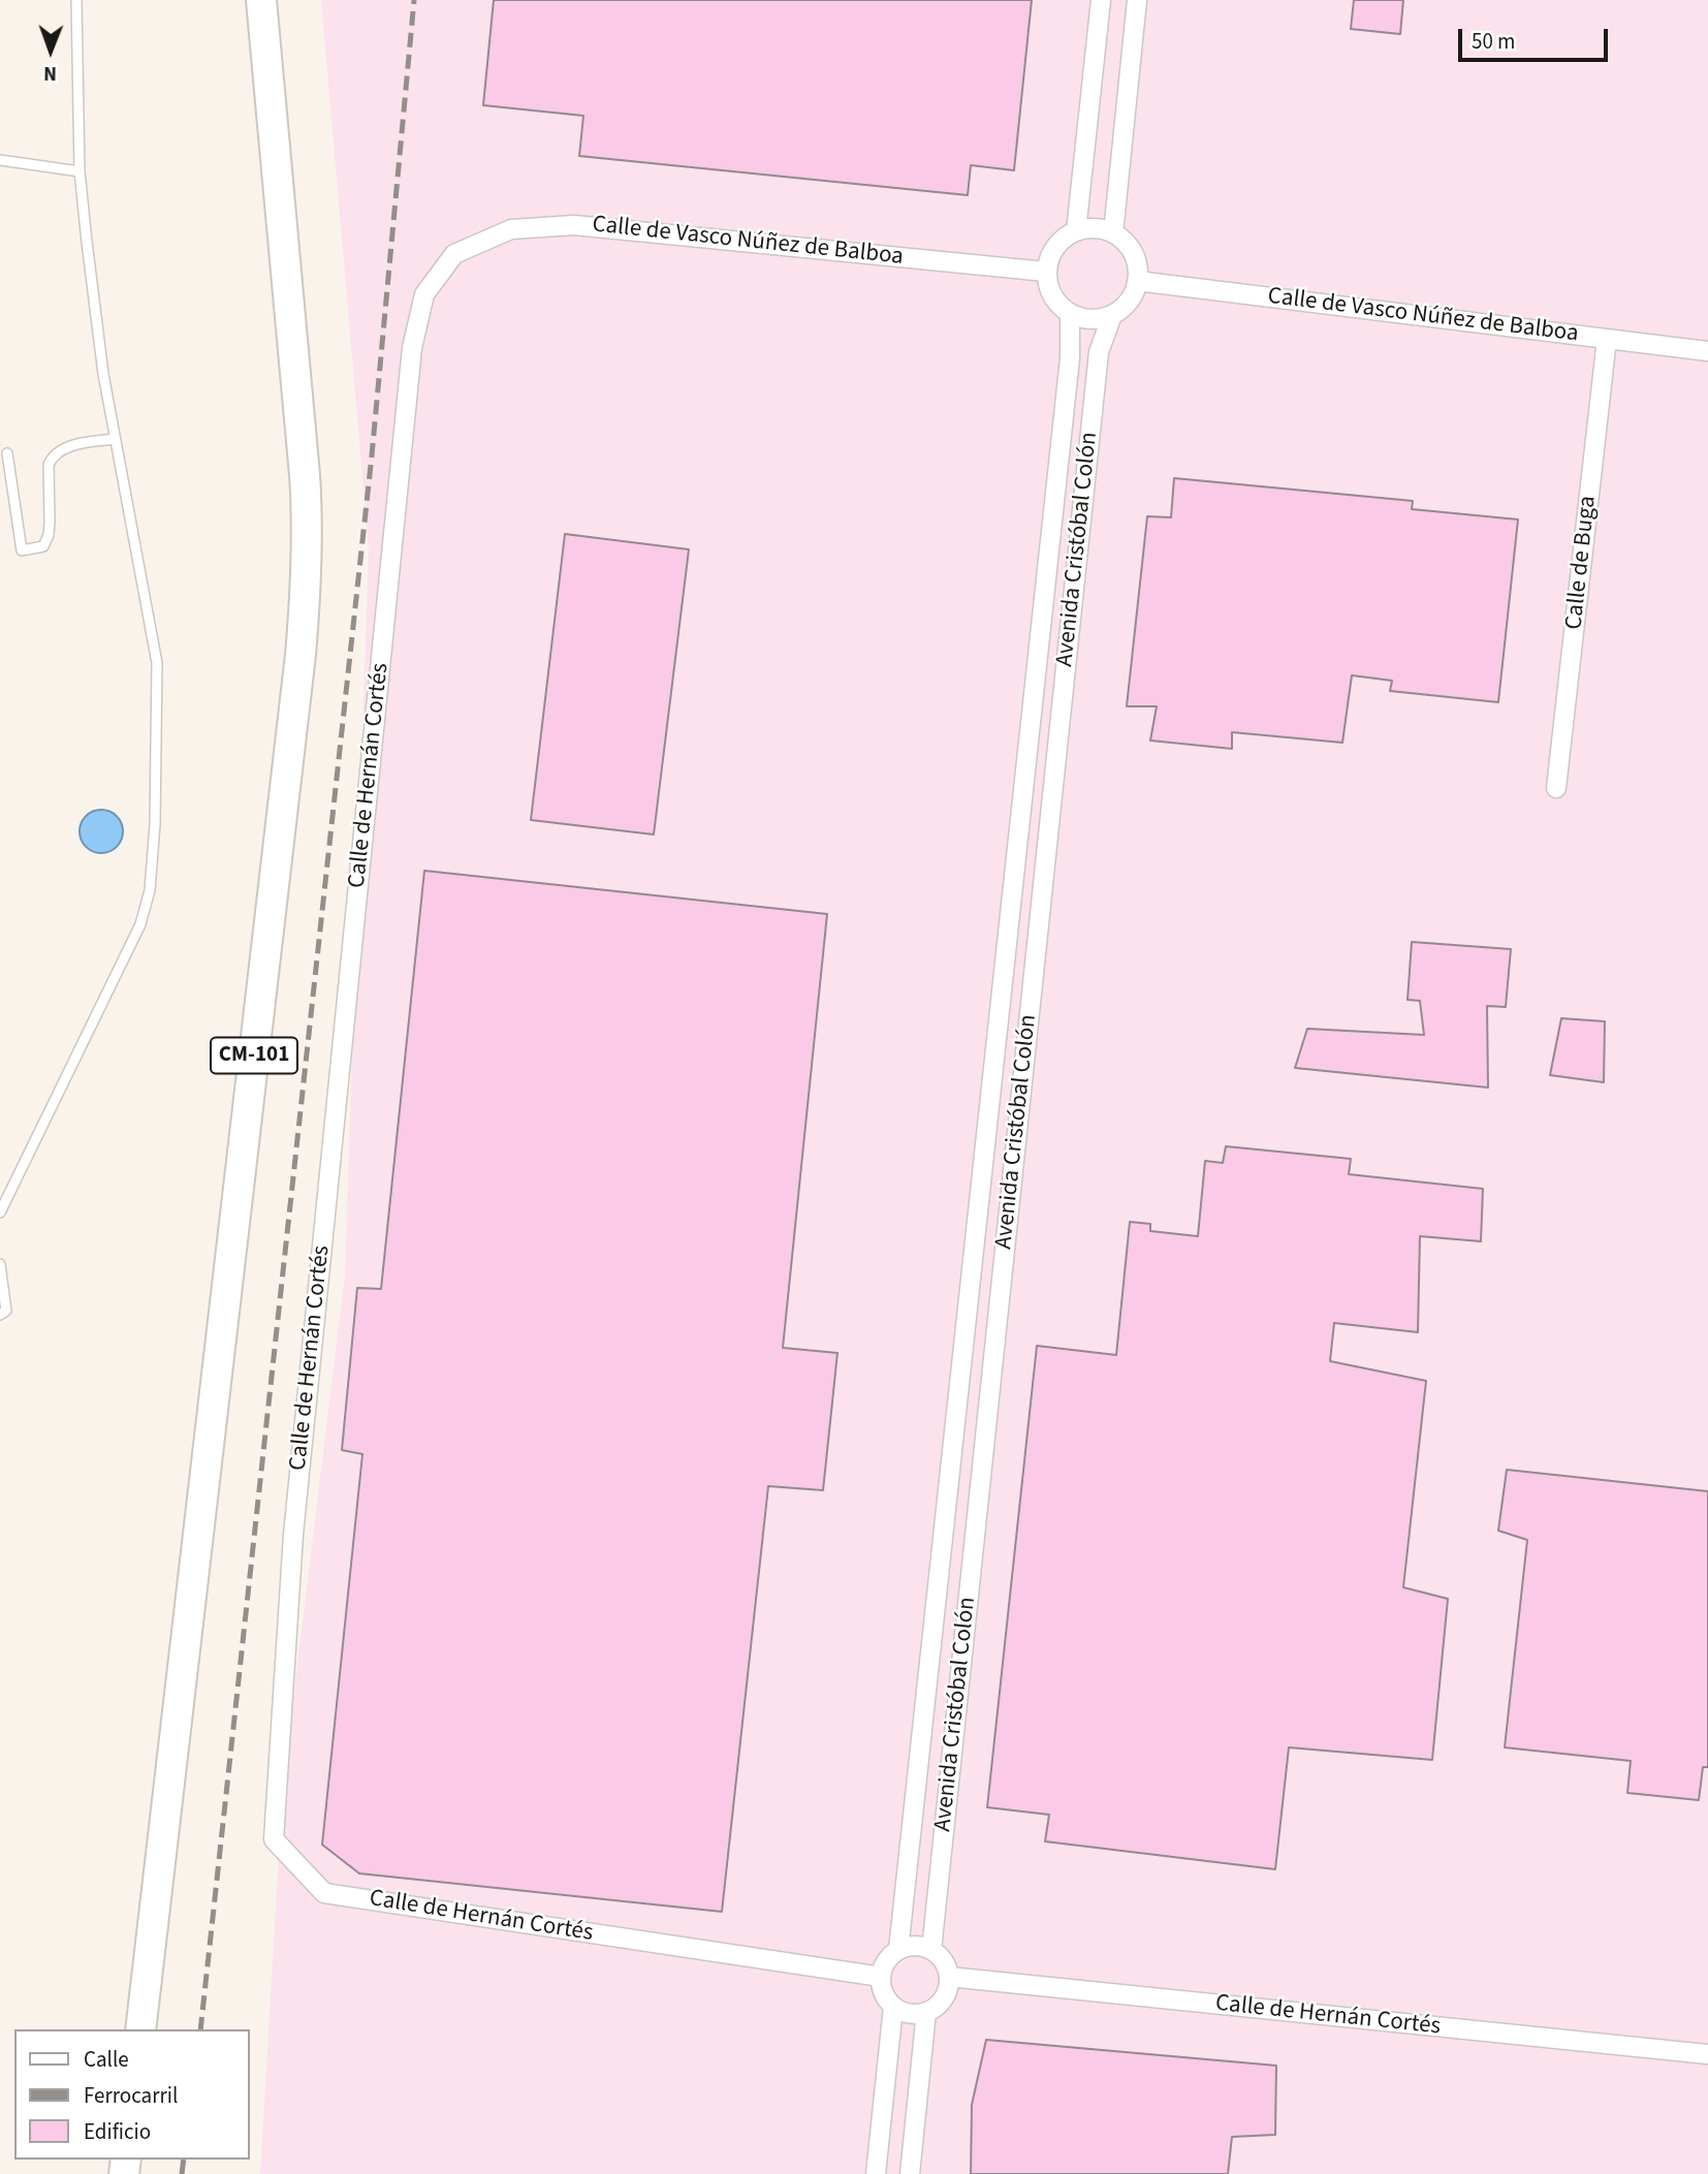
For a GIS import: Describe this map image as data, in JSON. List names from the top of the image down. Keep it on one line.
{"streets":{"main road":["CM-101"],"street":["Calle de Vasco Núñez de Balboa","Avenida Cristóbal Colón","Calle de Buga","Calle de Hernán Cortés"]},"crossings":[["Calle de Vasco Núñez de Balboa","Avenida Cristóbal Colón"],["Calle de Vasco Núñez de Balboa","Calle de Buga"],["Calle de Vasco Núñez de Balboa","Calle de Hernán Cortés"],["Avenida Cristóbal Colón","Calle de Hernán Cortés"]],"legend":["Calle","Ferrocarril","Edificio"],"scale_bar":"50 m","north":"bottom"}
